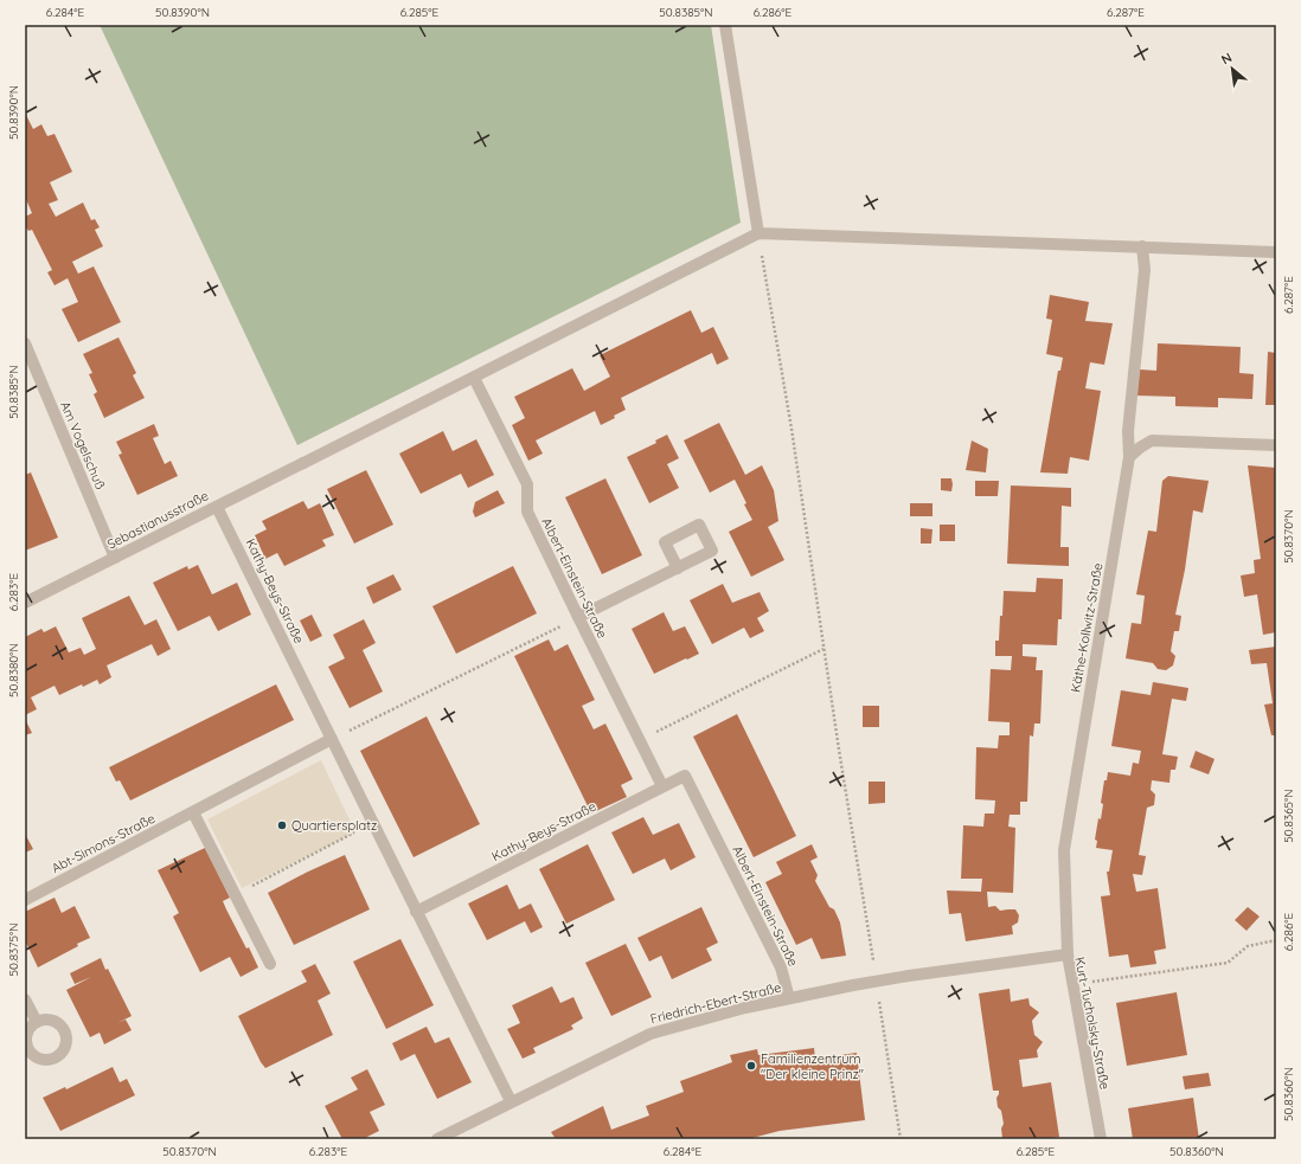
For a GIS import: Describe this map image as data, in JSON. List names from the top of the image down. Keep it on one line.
{"streets":{"street":["Am Vogelschuß","Sebastianusstraße","Albert-Einstein-Straße","Kathy-Beys-Straße","Käthe-Kollwitz-Straße","Abt-Simons-Straße","Friedrich-Ebert-Straße","Kurt-Tucholsky-Straße"]},"crossings":[["Am Vogelschuß","Sebastianusstraße"],["Sebastianusstraße","Albert-Einstein-Straße"],["Sebastianusstraße","Kathy-Beys-Straße"],["Albert-Einstein-Straße","Kathy-Beys-Straße"],["Albert-Einstein-Straße","Friedrich-Ebert-Straße"],["Kathy-Beys-Straße","Abt-Simons-Straße"],["Kathy-Beys-Straße","Friedrich-Ebert-Straße"],["Käthe-Kollwitz-Straße","Kurt-Tucholsky-Straße"],["Friedrich-Ebert-Straße","Kurt-Tucholsky-Straße"]],"places":["Quartiersplatz","Familienzentrum \"Der kleine Prinz\""],"north":"top left","coordinates":["6.284°E","50.8390°N","6.285°E","50.8385°N","6.286°E","6.287°E","50.8370°N","6.283°E","50.8380°N","50.8365°N","50.8375°N","50.8360°N"]}
